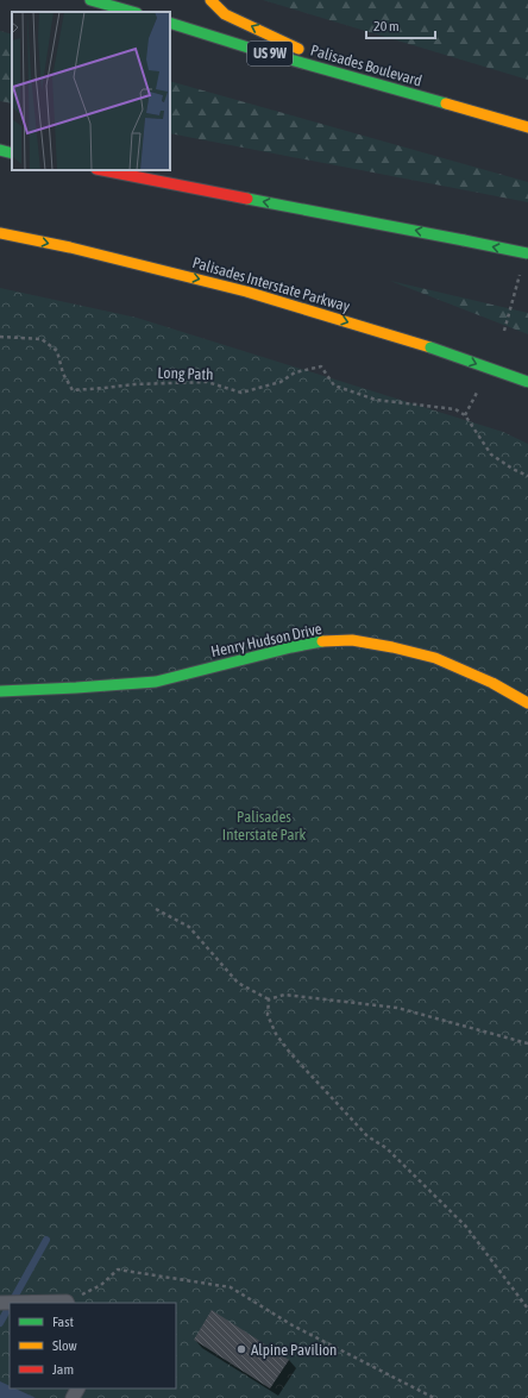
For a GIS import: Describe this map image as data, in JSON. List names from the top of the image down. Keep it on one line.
{"streets":{"main road":["US 9W","Palisades Boulevard","Palisades Interstate Parkway","Henry Hudson Drive"],"path":["Long Path"]},"parks":["Palisades Interstate Park"],"places":["Alpine Pavilion"],"legend":["Fast","Slow","Jam"],"scale_bar":"20 m"}
